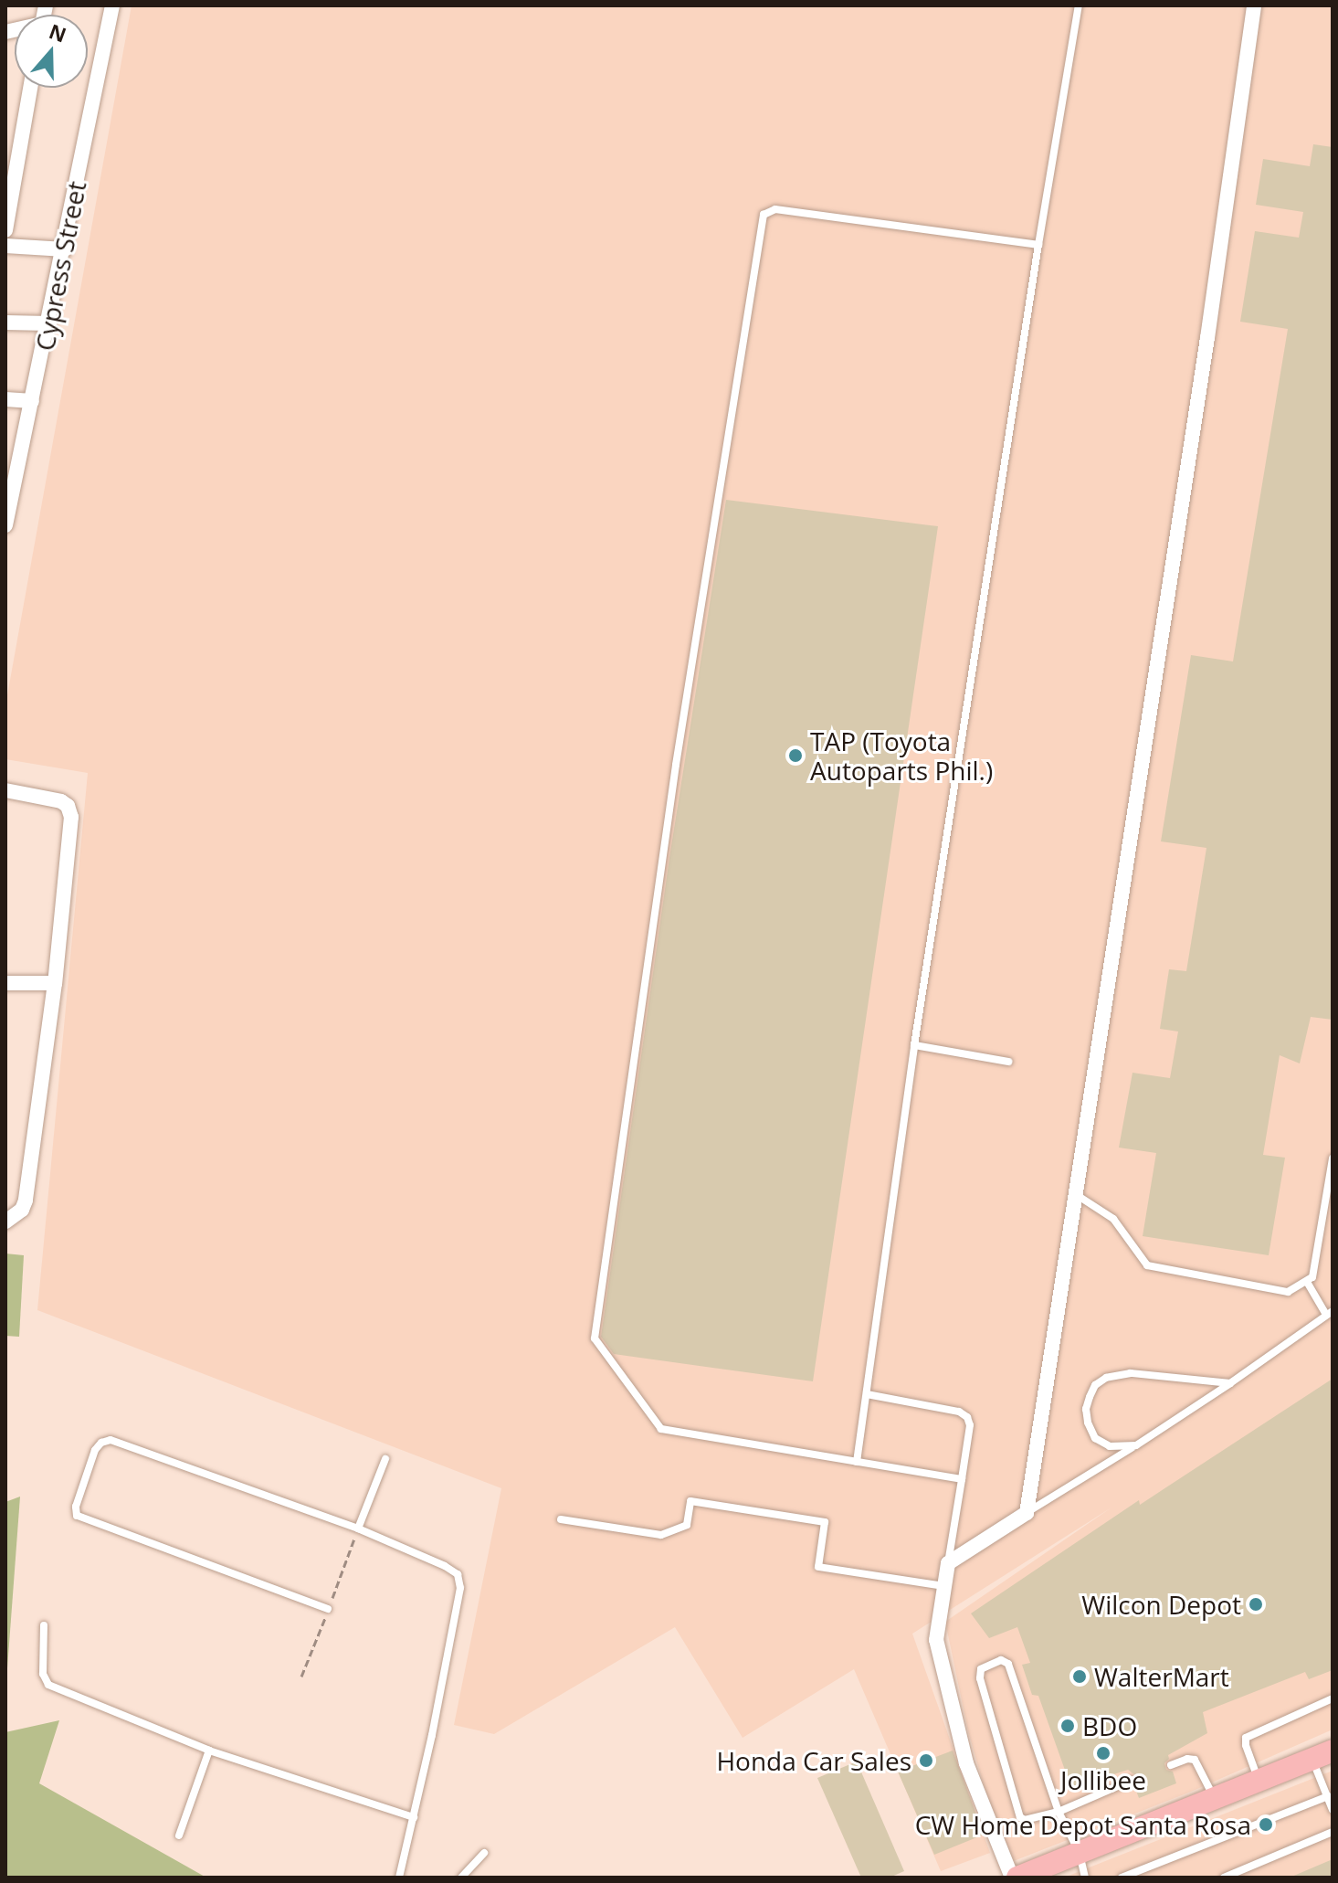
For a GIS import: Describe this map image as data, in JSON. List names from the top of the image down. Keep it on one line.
{"streets":{"street":["Cypress Street"]},"places":["TAP (Toyota Autoparts Phil.)","Wilcon Depot","WalterMart","BDO","Jollibee","Honda Car Sales","CW Home Depot Santa Rosa"],"north":"top"}
